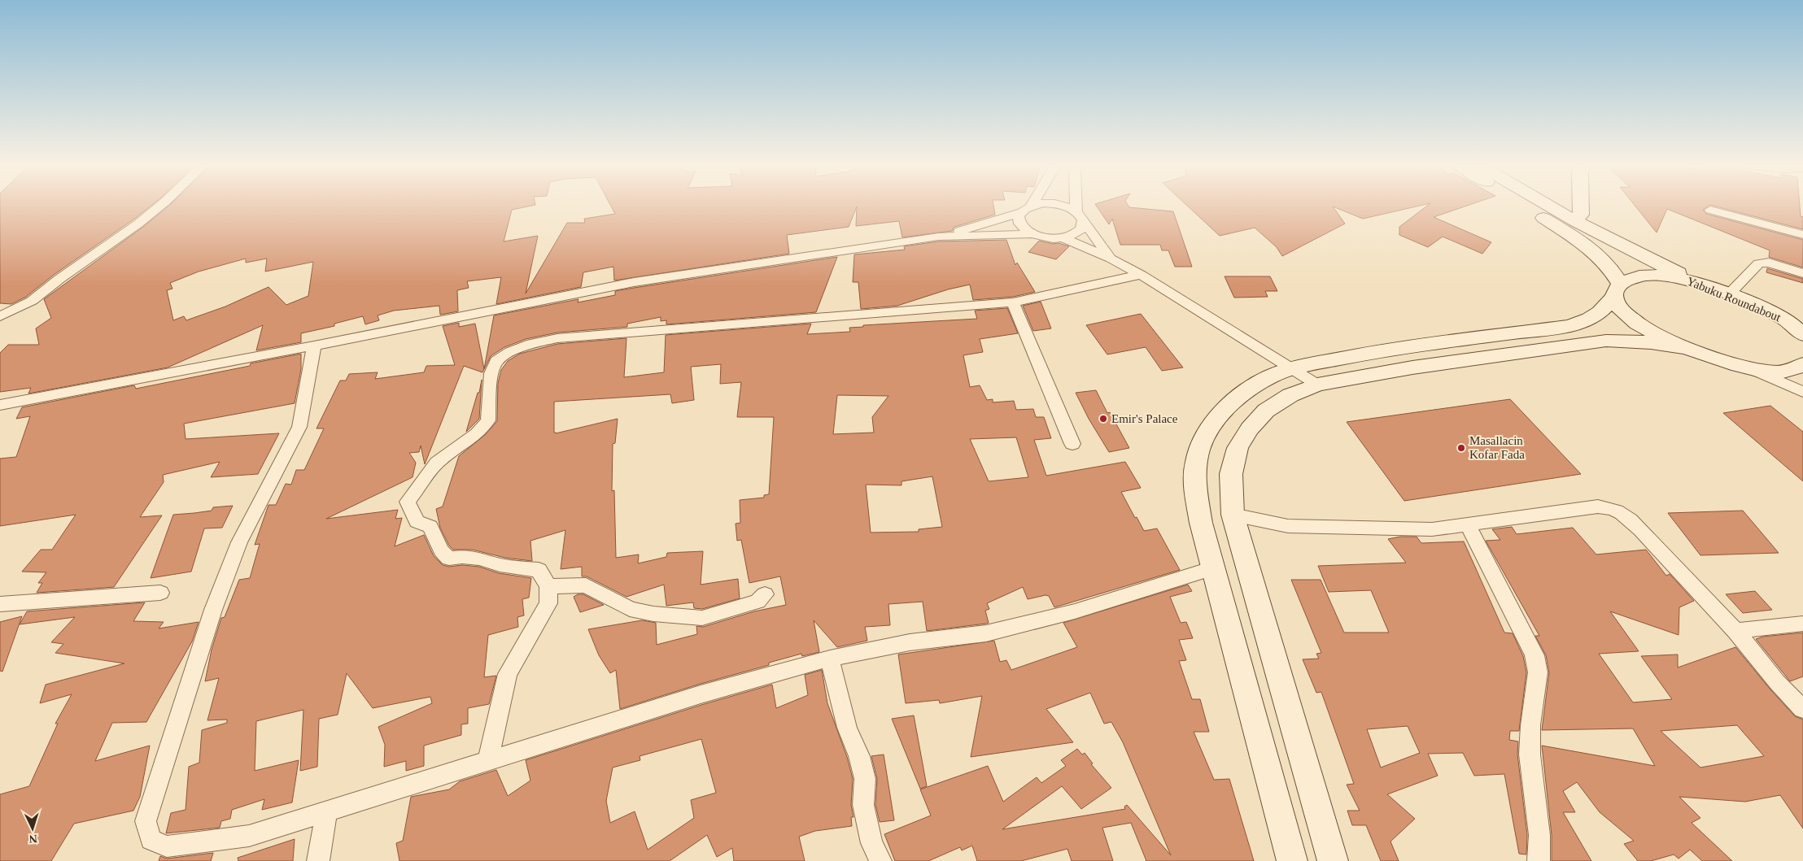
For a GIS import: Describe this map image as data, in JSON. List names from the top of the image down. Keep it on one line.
{"streets":{"main road":["Yabuku Roundabout"]},"places":["Emir's Palace","Masallacin Kofar Fada"],"north":"bottom"}
